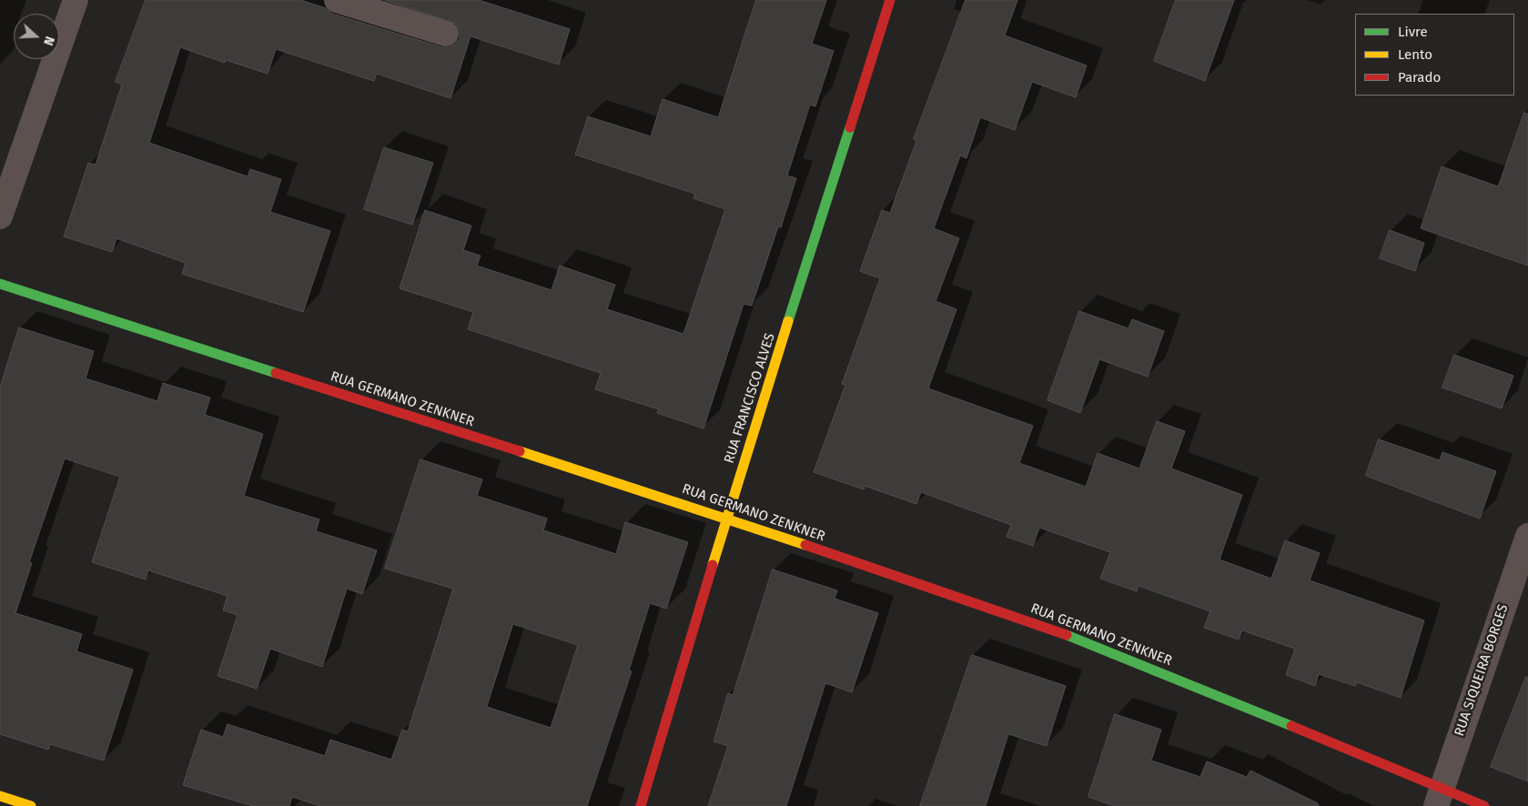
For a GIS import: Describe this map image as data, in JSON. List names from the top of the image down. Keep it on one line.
{"streets":{"street":["RUA FRANCISCO ALVES","RUA GERMANO ZENKNER","RUA SIQUEIRA BORGES"]},"crossings":[["RUA FRANCISCO ALVES","RUA GERMANO ZENKNER"],["RUA GERMANO ZENKNER","RUA SIQUEIRA BORGES"]],"legend":["Livre","Lento","Parado"],"north":"right"}
